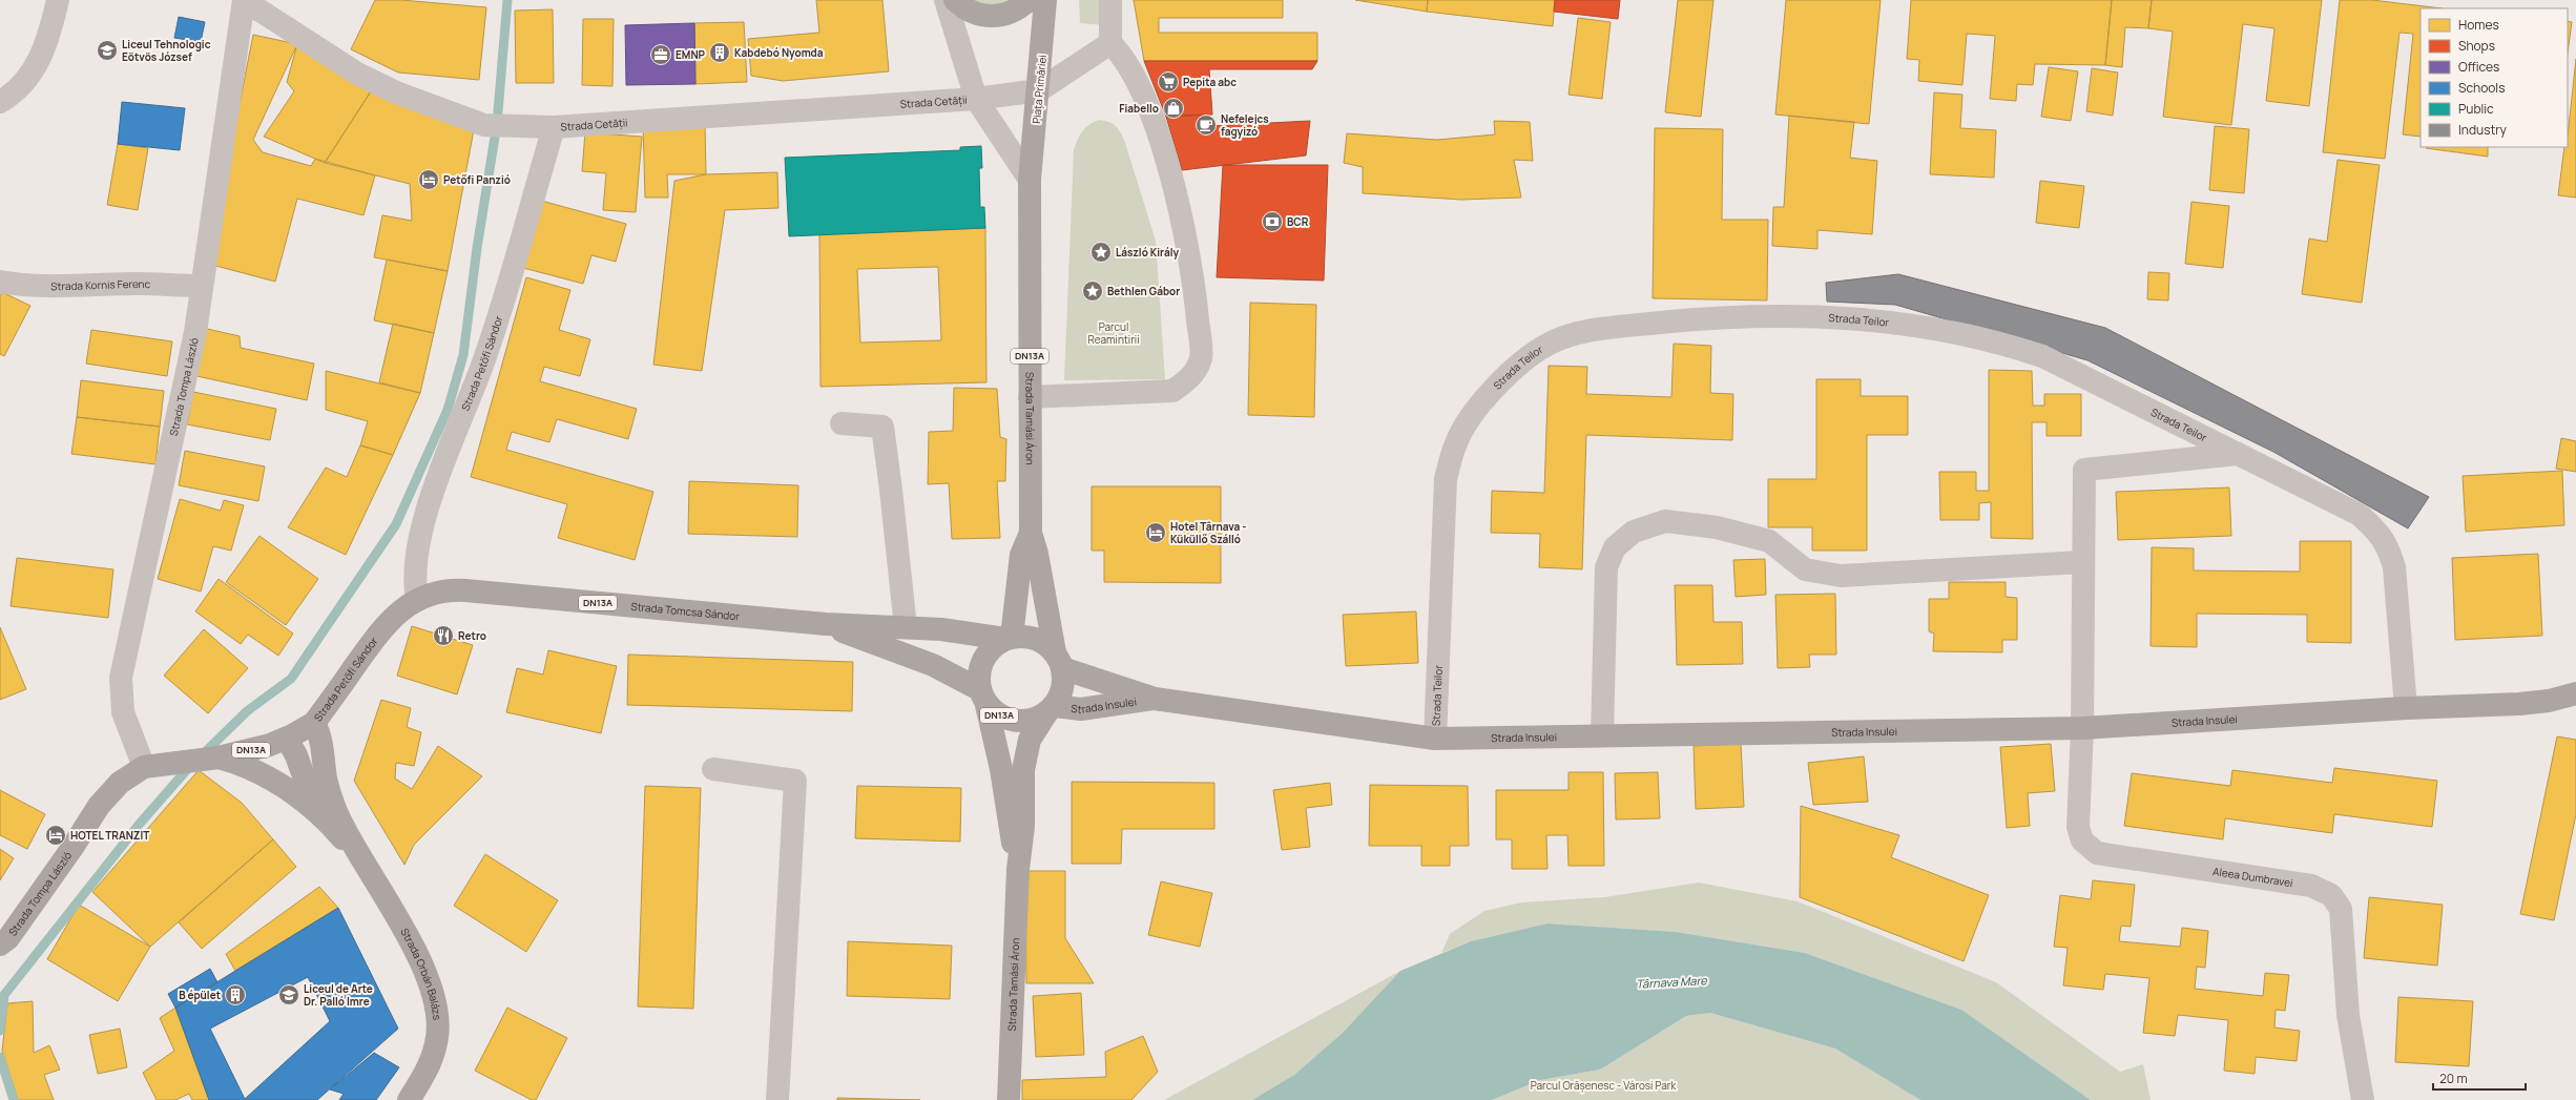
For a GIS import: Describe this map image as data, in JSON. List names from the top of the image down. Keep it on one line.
{"streets":{"main road":["Piața Primăriei","DN13A","Strada Petőfi Sándor","Strada Tompa László","Strada Tamási Áron","Strada Tomcsa Sándor","Strada Insulei","Strada Orbán Balázs"],"street":["Strada Cetății","Strada Kornis Ferenc","Strada Teilor","Aleea Dumbravei"]},"crossings":[["Piața Primăriei","Strada Cetății"],["Piața Primăriei","Strada Tamási Áron"],["Strada Cetății","Strada Petőfi Sándor"],["Strada Cetății","Strada Tompa László"],["Strada Cetății","Strada Tamási Áron"],["Strada Kornis Ferenc","Strada Tompa László"],["Strada Teilor","Strada Insulei"],["Strada Teilor","Aleea Dumbravei"],["DN13A","Strada Tamási Áron"],["DN13A","Strada Tomcsa Sándor"],["DN13A","Strada Insulei"],["Strada Petőfi Sándor","Strada Tompa László"],["Strada Petőfi Sándor","Strada Tomcsa Sándor"],["Strada Petőfi Sándor","Strada Orbán Balázs"],["Strada Tompa László","Strada Orbán Balázs"],["Strada Tamási Áron","Strada Insulei"],["Strada Insulei","Aleea Dumbravei"]],"water":["Târnava Mare"],"parks":["Parcul Reamintirii","Parcul Orășenesc - Városi Park"],"places":{"school or university":["Liceul Tehnologic Eötvös József","Liceul de Arte Dr. Palló Imre"],"building":["Kabdebó Nyomda","B épület"],"office":["EMNP"],"supermarket":["Pepita abc"],"shop":["Fiabello"],"cafe":["Nefelejcs fagyizó"],"hotel":["Petőfi Panzió","Hotel Târnava - Küküllő Szálló","HOTEL TRANZIT"],"bank":["BCR"],"place":["László Király","Bethlen Gábor"],"restaurant":["Retro"]},"legend":["Homes","Shops","Offices","Schools","Public","Industry"],"scale_bar":"20 m"}
